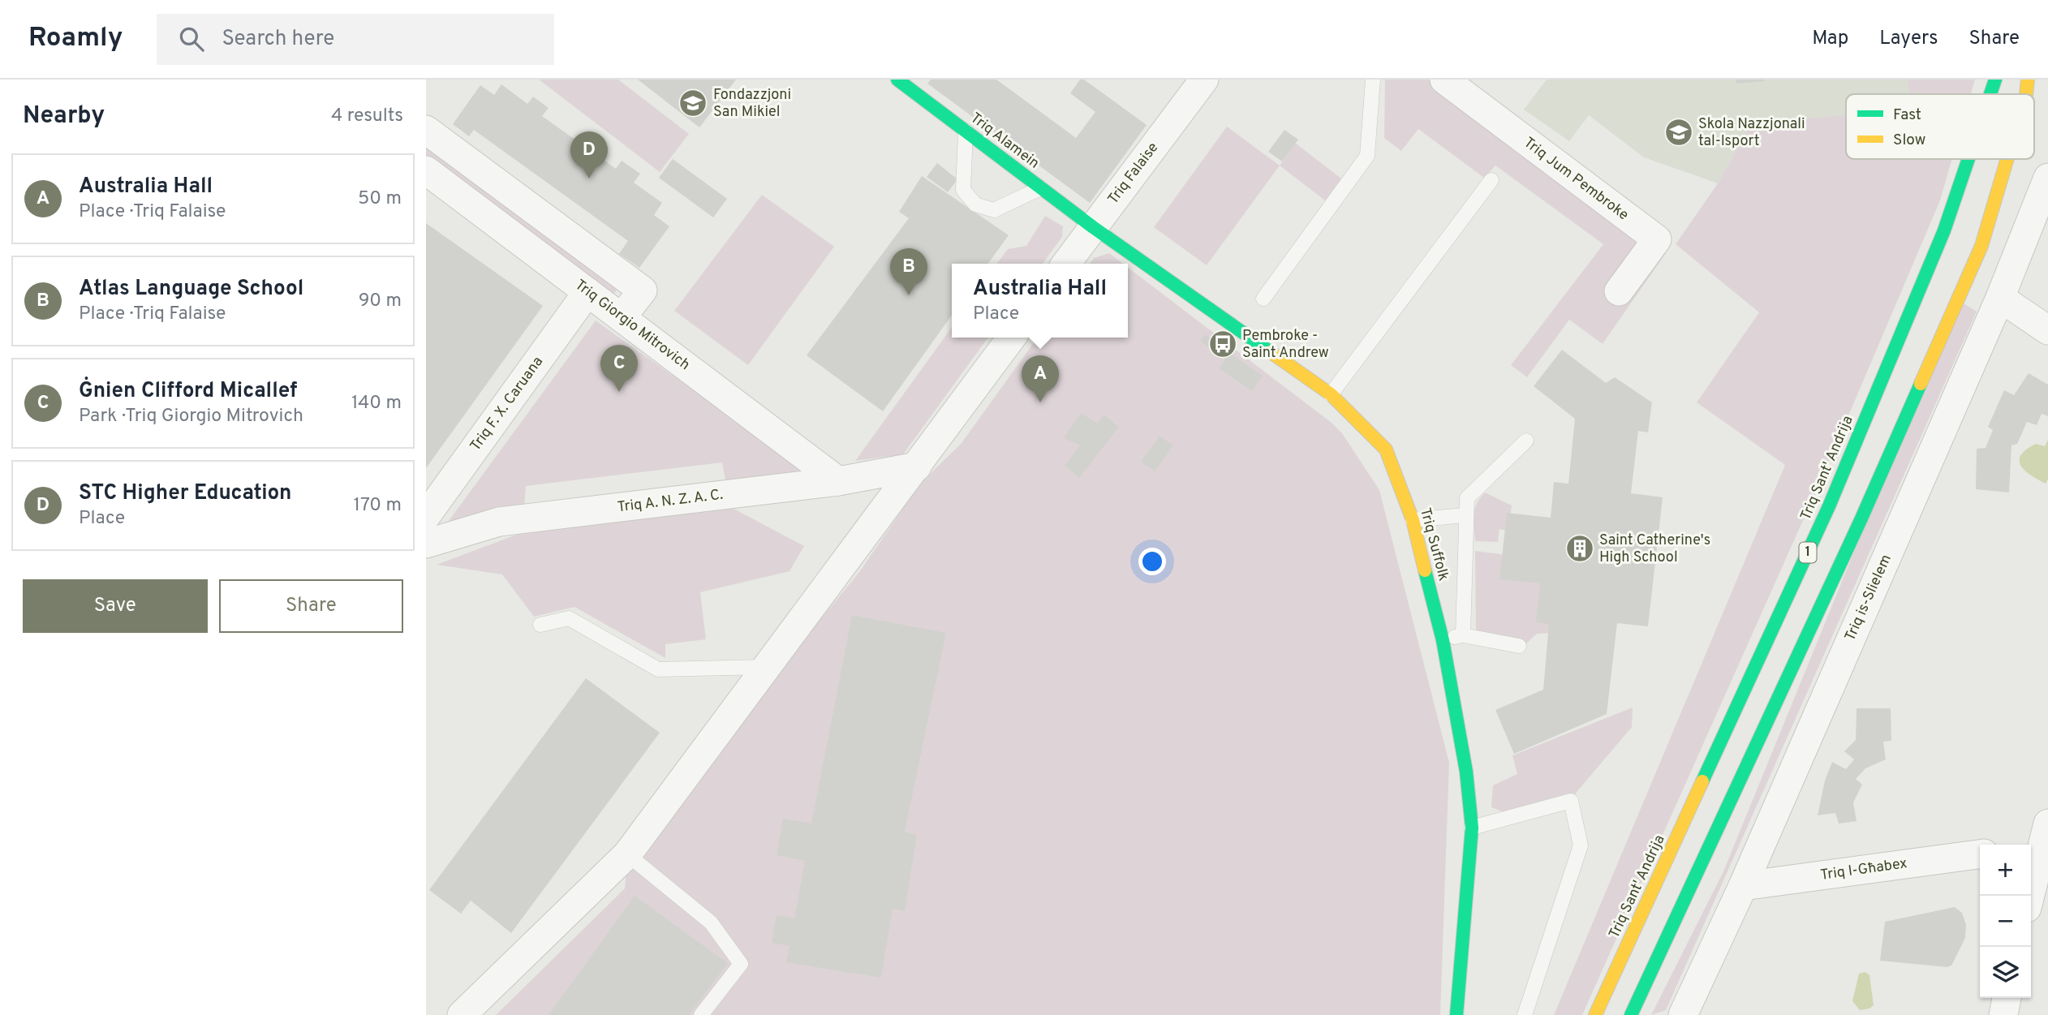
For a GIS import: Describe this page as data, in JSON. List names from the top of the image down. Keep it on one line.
{"streets":{"main road":["Triq Alamein","Triq Sant' Andrija","Triq Suffolk","1"],"street":["Triq Falaise","Triq Jum Pembroke","Triq Giorgio Mitrovich","Triq F. X. Caruana","Triq A. N. Z. A. C.","Triq is-Slielem","Triq l-Għabex"]},"crossings":[["Triq Alamein","Triq Falaise"],["Triq Alamein","Triq Suffolk"],["Triq Falaise","Triq Suffolk"],["Triq Giorgio Mitrovich","Triq F. X. Caruana"],["Triq Giorgio Mitrovich","Triq A. N. Z. A. C."],["Triq is-Slielem","Triq l-Għabex"]],"places":{"school or university":["Fondazzjoni San Mikiel","Skola Nazzjonali tal-Isport"],"bus stop":["Pembroke - Saint Andrew"],"building":["Saint Catherine's High School"]},"legend":["Fast","Slow"],"page":{"header":"Roamly","search":"Search here","nav":["Map","Layers","Share"],"heading":["Nearby","4 results"],"pins":["D","B","C","A"],"list":[{"mark":"A","name":"Australia Hall","note":"Place · Triq Falaise","value":"50 m"},{"mark":"B","name":"Atlas Language School","note":"Place · Triq Falaise","value":"90 m"},{"mark":"C","name":"Ġnien Clifford Micallef","note":"Park · Triq Giorgio Mitrovich","value":"140 m"},{"mark":"D","name":"STC Higher Education","note":"Place","value":"170 m"}],"popup":["Australia Hall","Place"],"buttons":["Save","Share"],"map_buttons":["+","−"]}}
